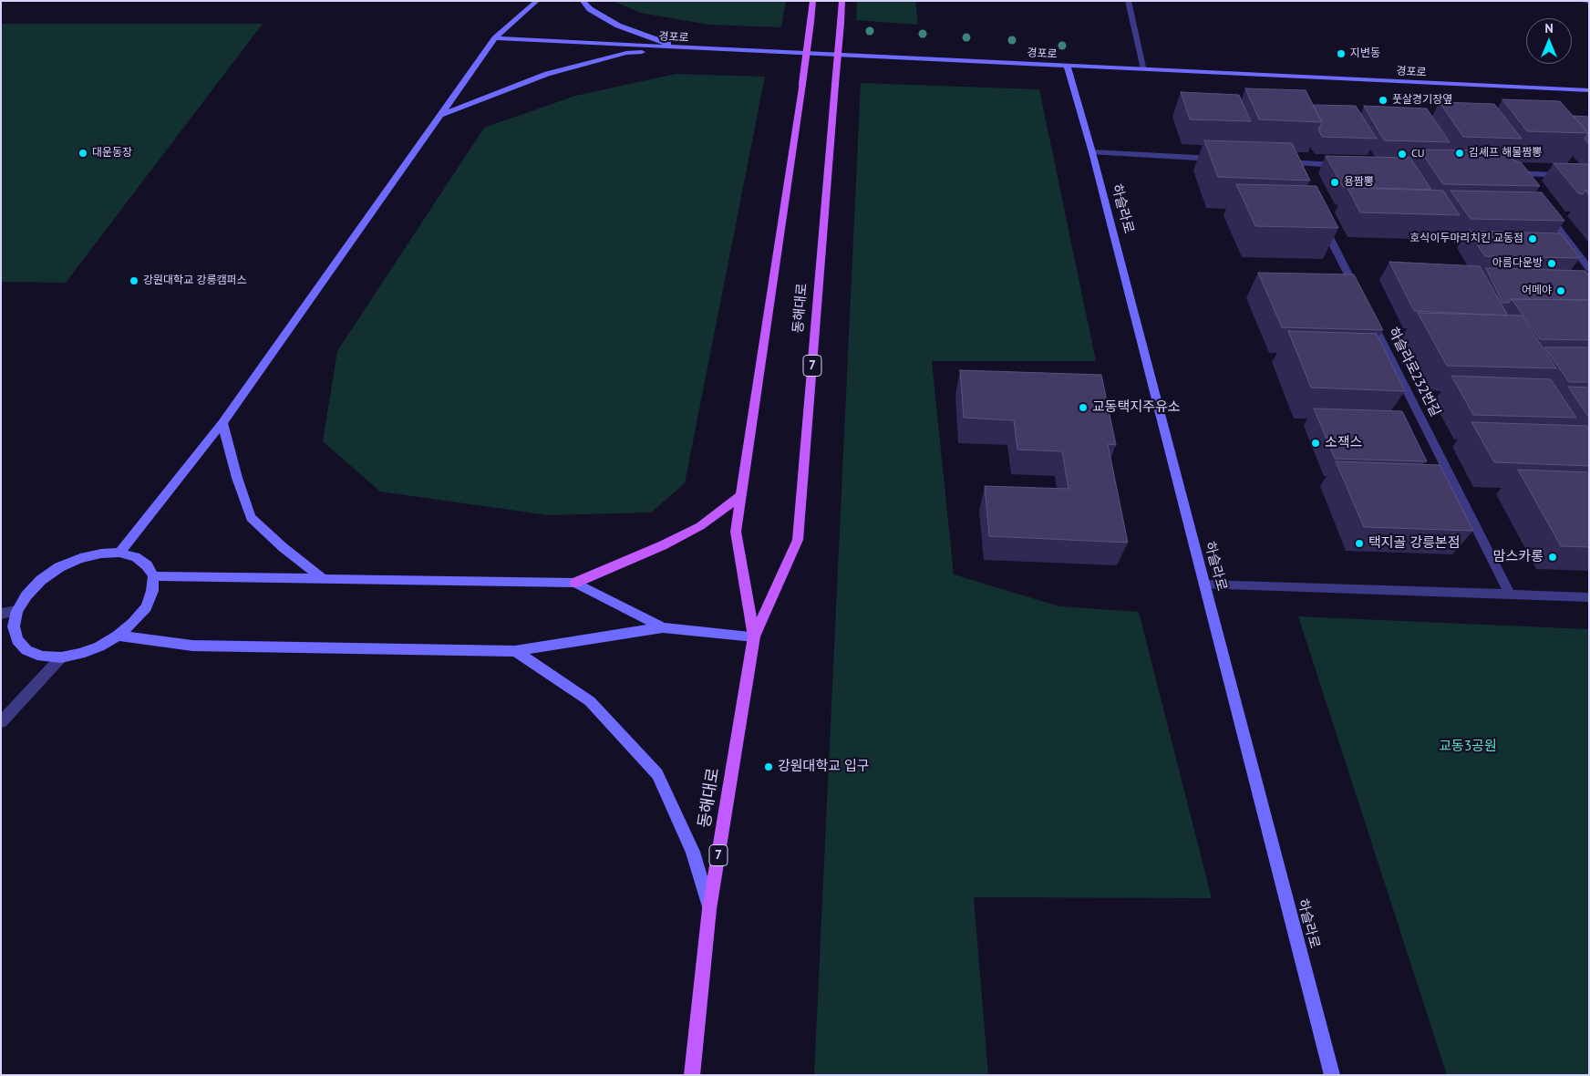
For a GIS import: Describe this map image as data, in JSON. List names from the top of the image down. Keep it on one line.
{"streets":{"main road":["동해대로","7"],"street":["경포로","하슬라로","하슬라로232번길"]},"crossings":[["경포로","하슬라로"]],"parks":["교동3공원"],"places":["지변동","풋살경기장옆","대운동장","김셰프 해물짬뽕","CU","용짬뽕","호식이두마리치킨 교동점","아름다운방","강원대학교 강릉캠퍼스","어메야","교동택지주유소","소잭스","택지골 강릉본점","맘스카롱","강원대학교 입구"],"north":"top"}
